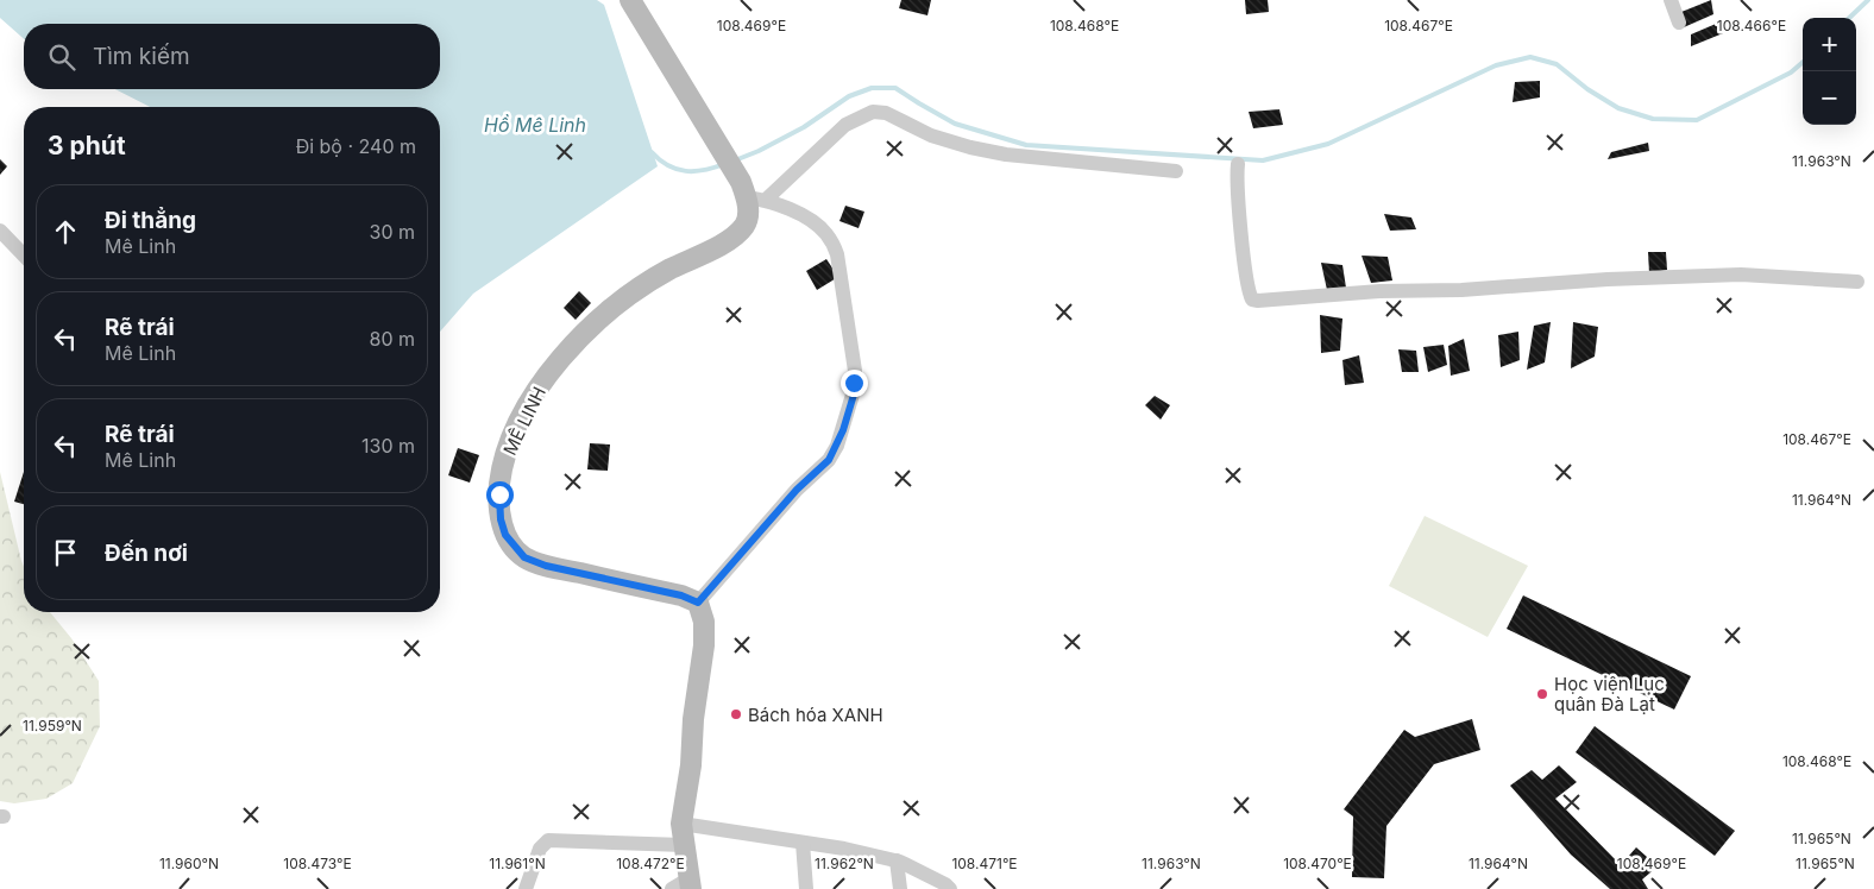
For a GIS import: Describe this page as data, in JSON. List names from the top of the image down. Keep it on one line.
{"streets":{"street":["MÊ LINH"]},"water":["Hồ Mê Linh"],"places":["Học viện Lục quân Đà Lạt","Bách hóa XANH"],"page":{"map_buttons":["+","−"],"search":"Tìm kiếm","heading":["3 phút","Đi bộ · 240 m"],"list":[["Đi thẳng","Mê Linh","30 m"],["Rẽ trái","Mê Linh","80 m"],["Rẽ trái","Mê Linh","130 m"],"Đến nơi"]},"coordinates":["108.469°E","108.468°E","108.467°E","108.466°E","11.963°N","11.964°N","11.959°N","11.965°N","11.960°N","11.961°N","11.962°N","108.473°E","108.472°E","108.471°E","108.470°E"]}
